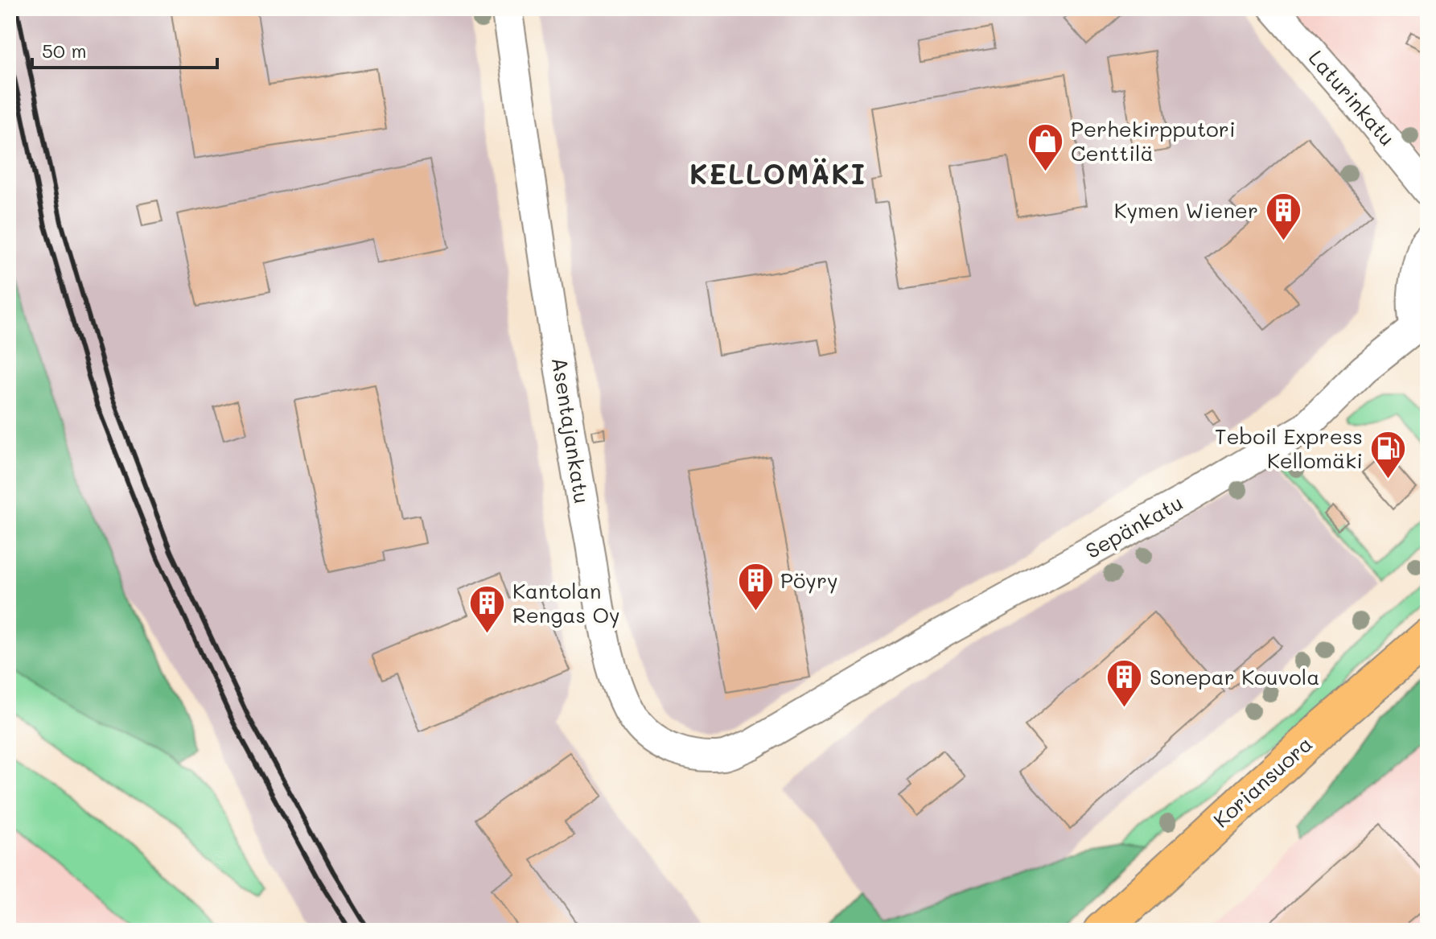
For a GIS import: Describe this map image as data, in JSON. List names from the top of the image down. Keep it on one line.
{"streets":{"main road":["Koriansuora"],"street":["Laturinkatu","Asentajankatu","Sepänkatu"]},"crossings":[["Asentajankatu","Sepänkatu"]],"districts":["KELLOMÄKI"],"places":{"shop":["Perhekirpputori Centtilä"],"building":["Kymen Wiener","Pöyry","Kantolan Rengas Oy","Sonepar Kouvola"],"fuel station":["Teboil Express Kellomäki"]},"scale_bar":"50 m"}
